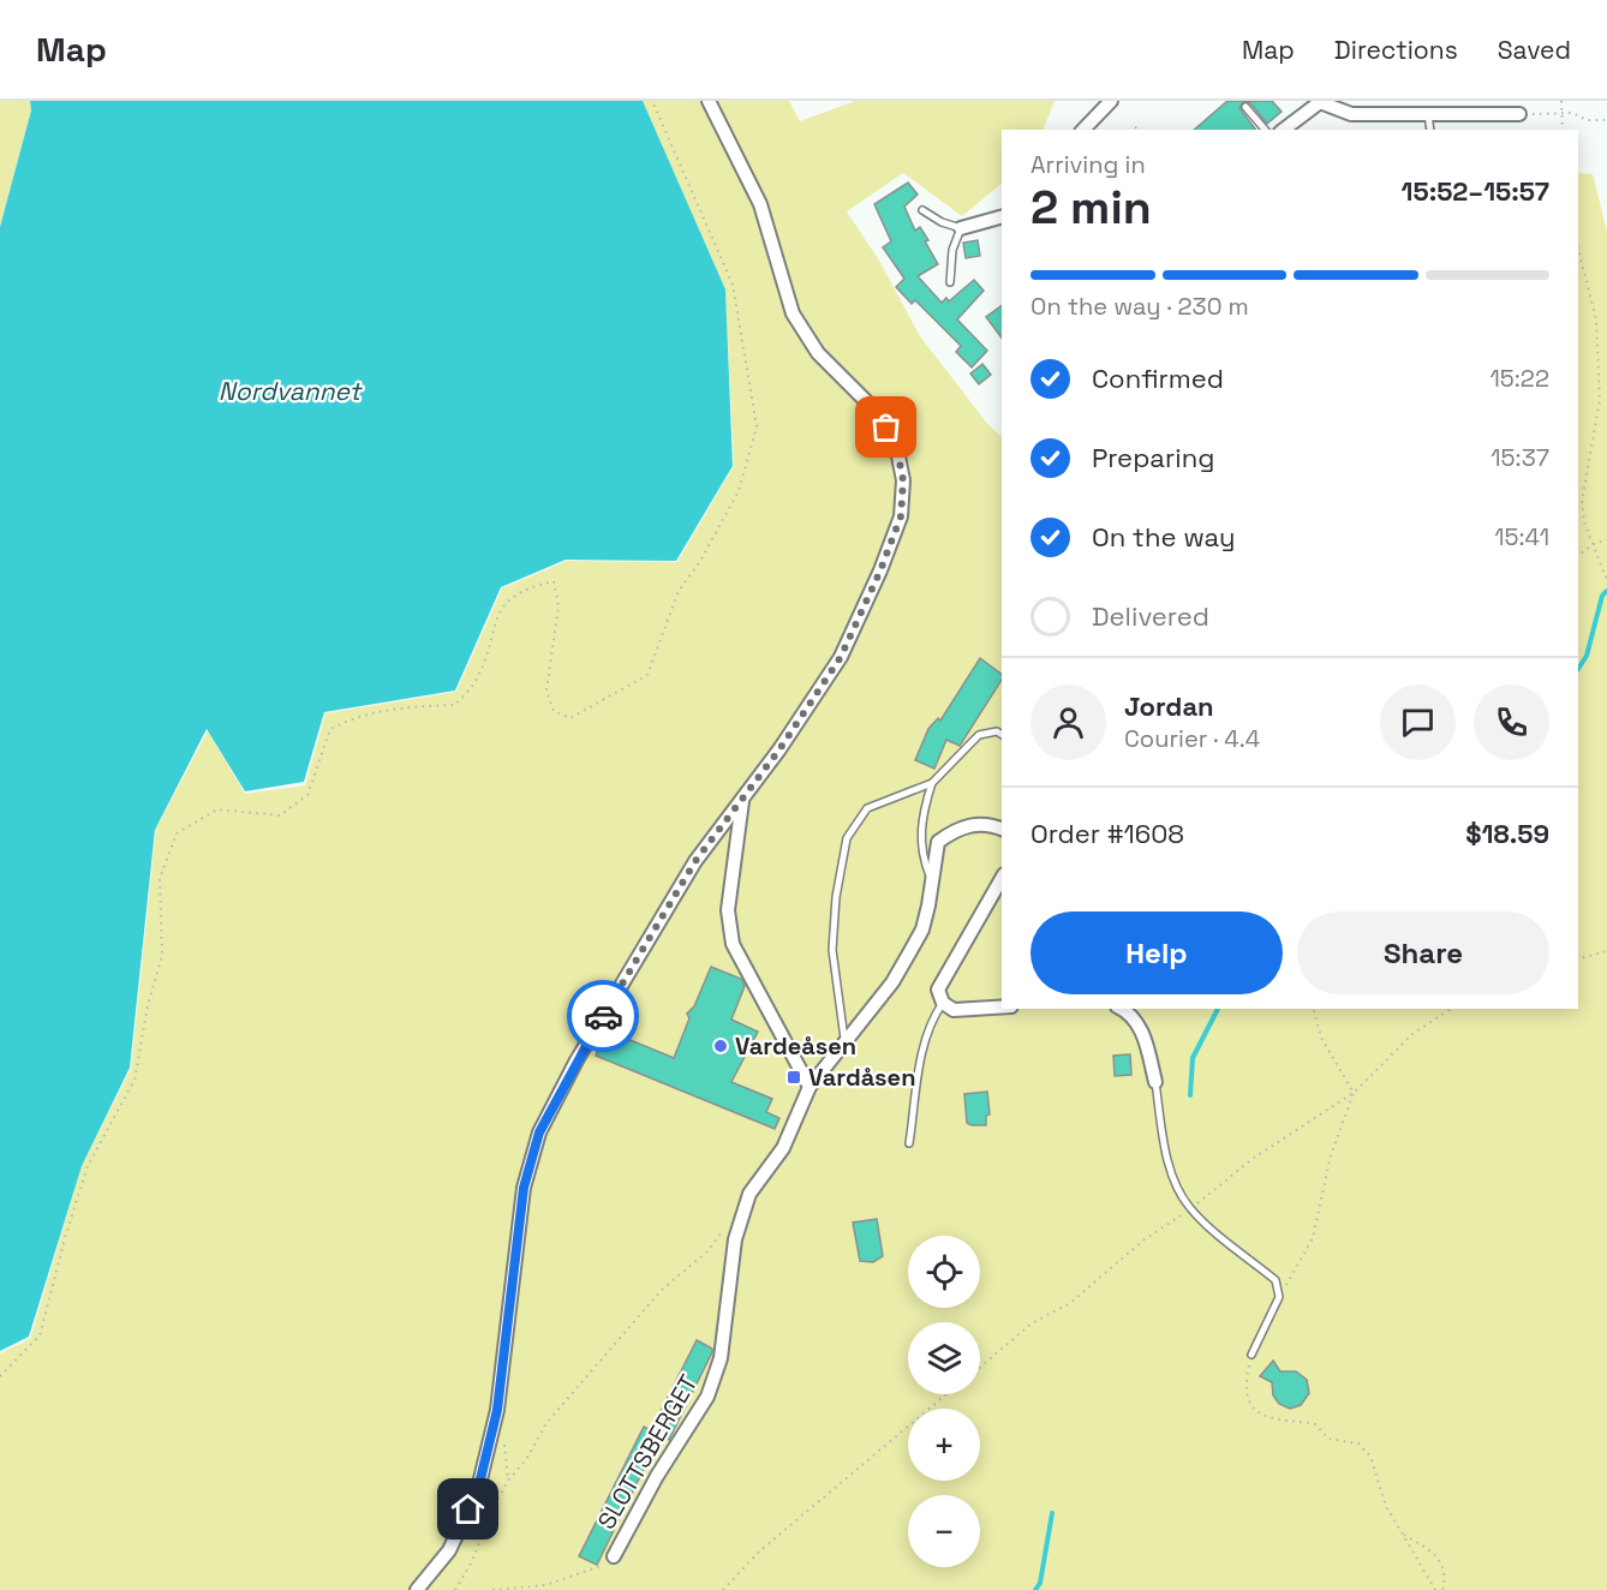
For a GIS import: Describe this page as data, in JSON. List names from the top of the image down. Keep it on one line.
{"streets":{"street":["SLOTTSBERGET"]},"water":["Nordvannet"],"places":{"other":["Vardeåsen"],"transit":["Vardåsen"]},"page":{"header":"Map","nav":["Map","Directions","Saved"],"heading":["2 min","Arriving in","15:52–15:57"],"panel":["Jordan","Courier · 4.4","Order #1608","$18.59"],"bar":"On the way · 230 m","list":[["Confirmed","15:22"],["Preparing","15:37"],["On the way","15:41"],"Delivered"],"buttons":["Help","Share"],"map_buttons":["+","−"]}}
